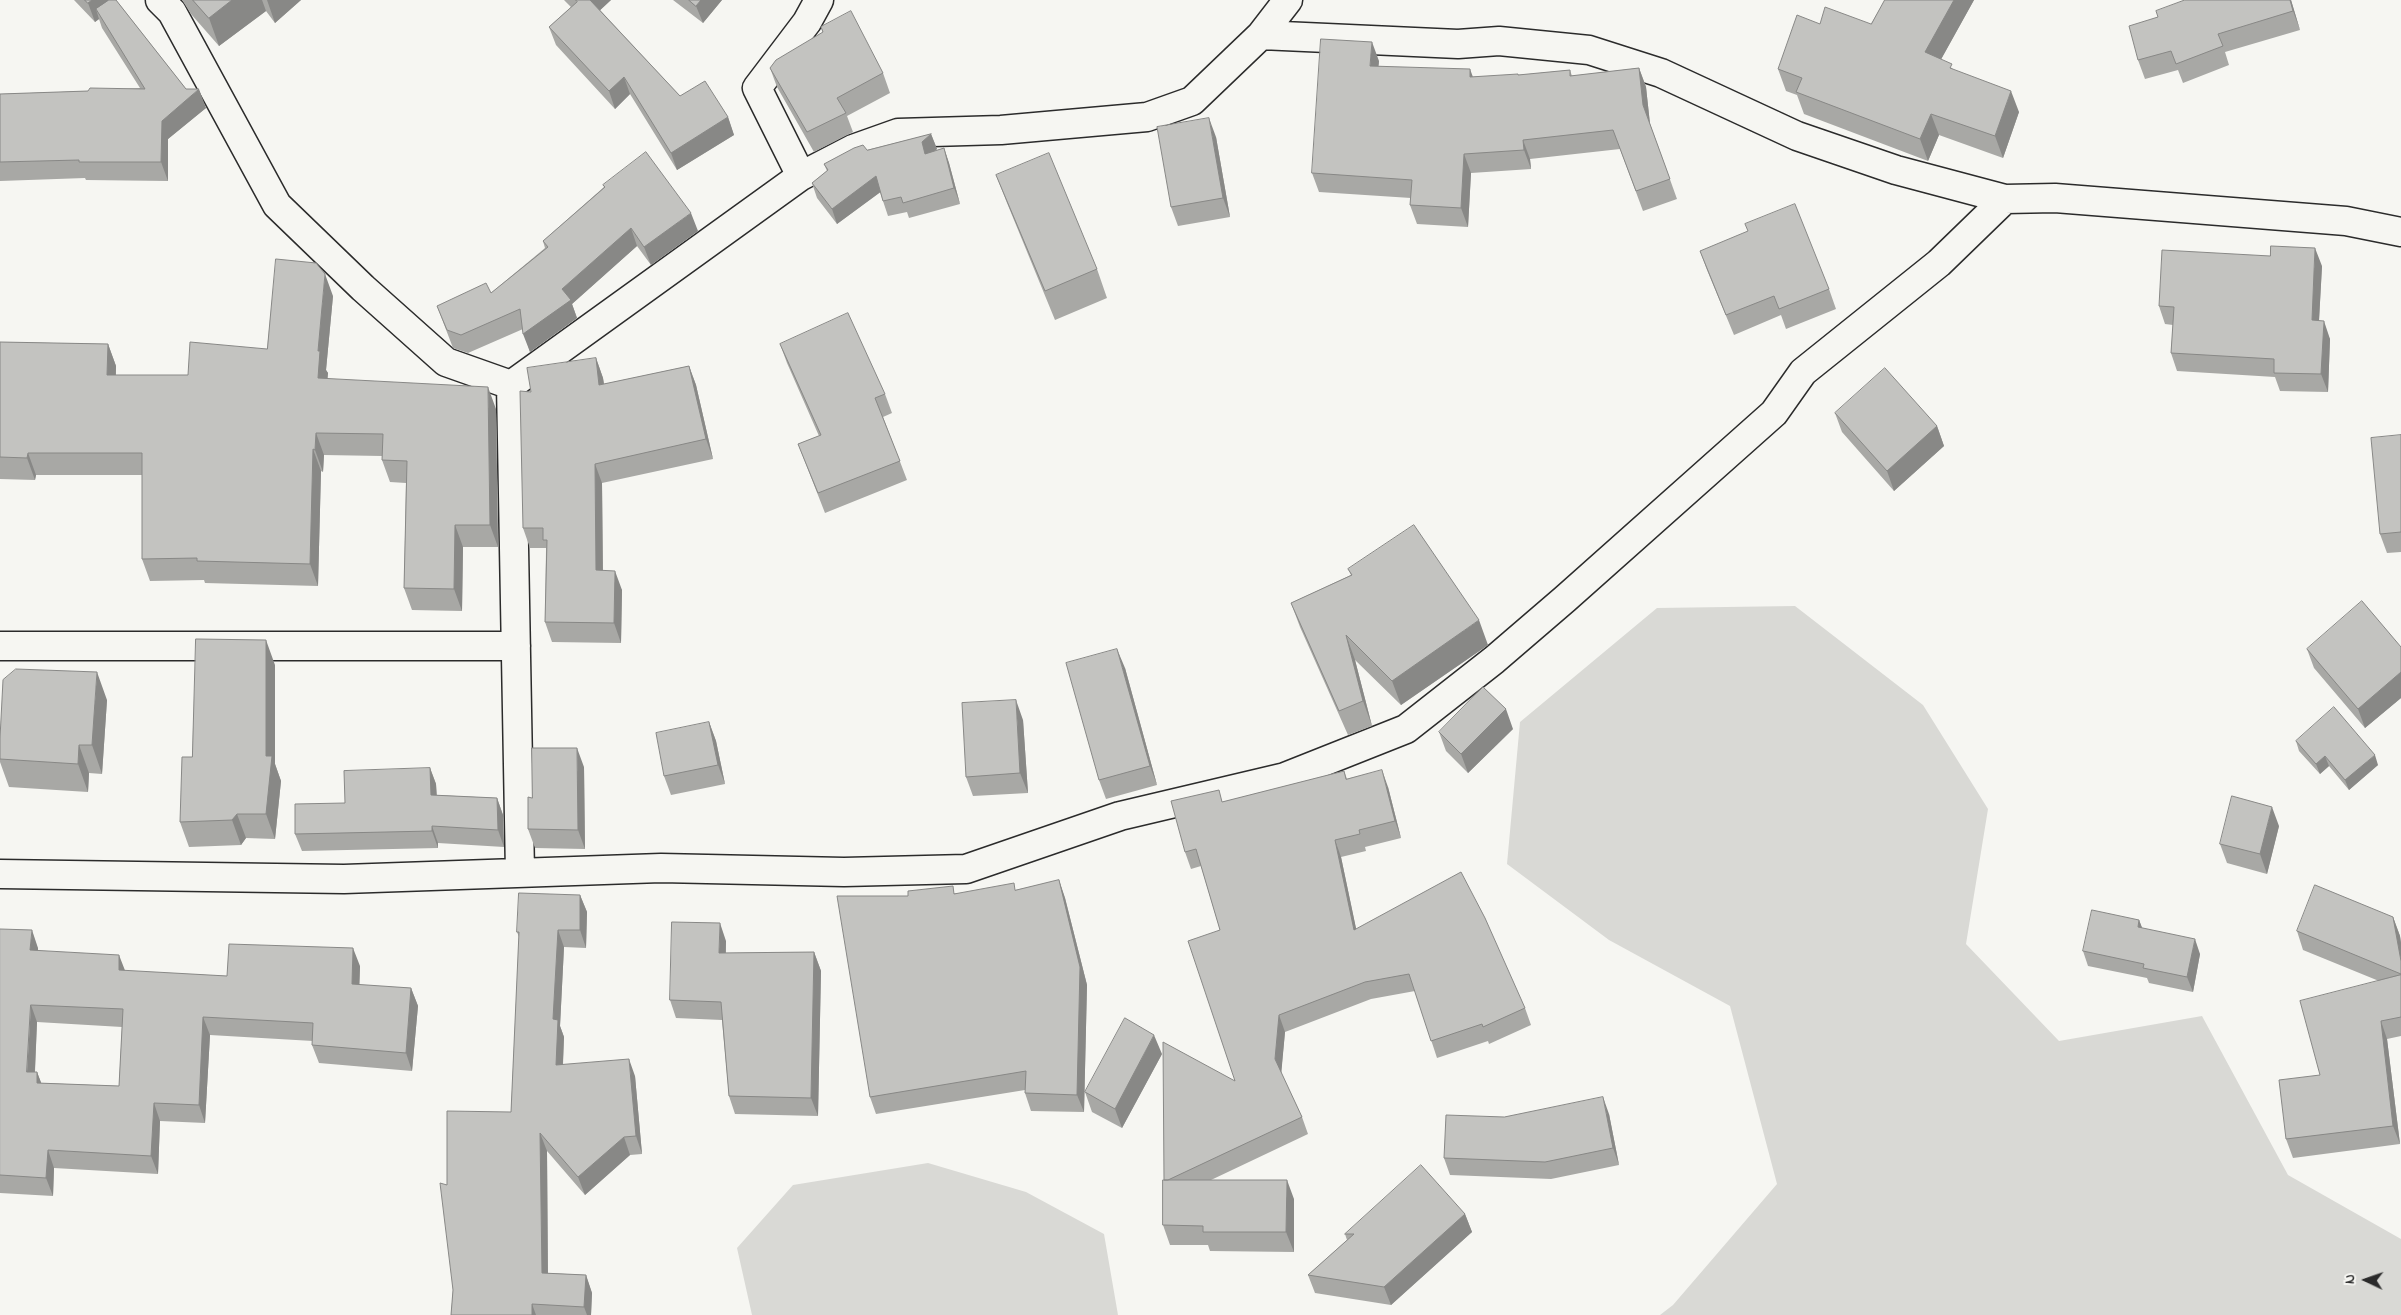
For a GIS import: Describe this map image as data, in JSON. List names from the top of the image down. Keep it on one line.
{"north":"left"}
